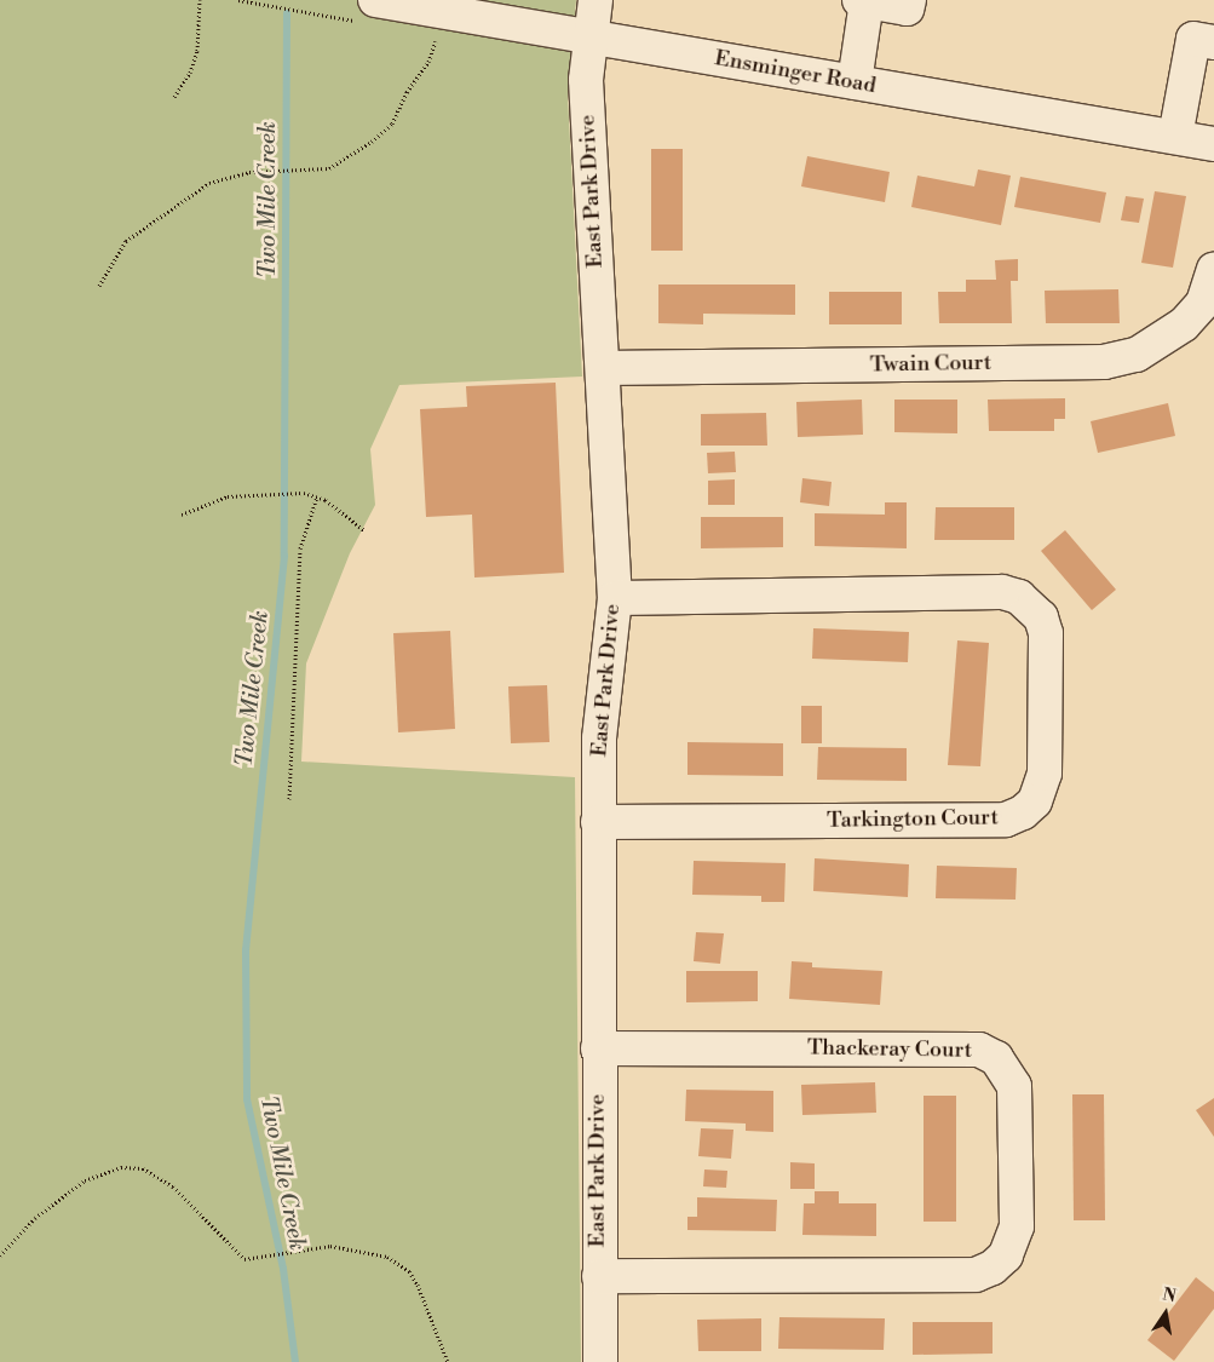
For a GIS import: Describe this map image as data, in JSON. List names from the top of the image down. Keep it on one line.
{"streets":{"street":["Ensminger Road","East Park Drive","Twain Court","Tarkington Court","Thackeray Court"]},"crossings":[["Ensminger Road","East Park Drive"],["East Park Drive","Twain Court"],["East Park Drive","Tarkington Court"],["East Park Drive","Thackeray Court"]],"water":["Two Mile Creek"],"north":"top"}
